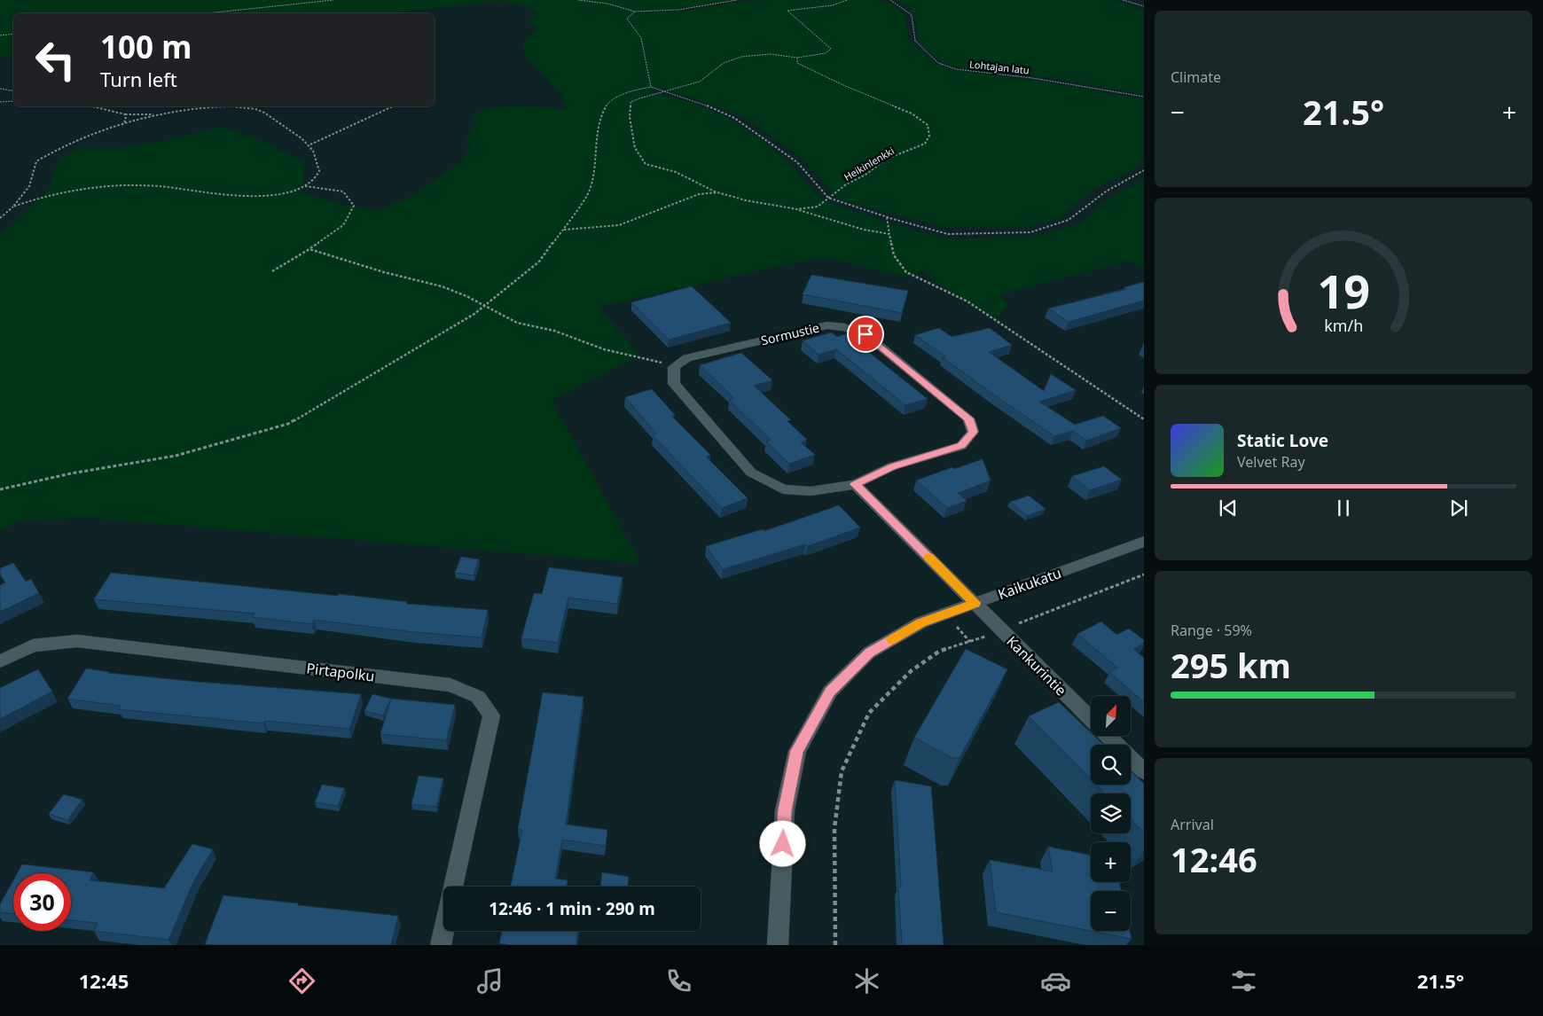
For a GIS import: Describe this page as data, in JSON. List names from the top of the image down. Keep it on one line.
{"streets":{"street":["Sormustie","Kaikukatu","Kankurintie","Pirtapolku"],"path":["Lohtajan latu","Heikinlenkki"]},"crossings":[["Sormustie","Kankurintie"],["Kaikukatu","Kankurintie"]],"north":"top right","page":{"tile":["Climate",["Range · 59%","295 km"],["Arrival","12:46"]],"turn":["100 m","Turn left"],"heat":["−","21.5°","+"],"song":["Static Love","Velvet Ray"],"map_buttons":["+","−"],"limit":"30","trip":"12:46 · 1 min · 290 m","tabs":["12:45","21.5°"],"gauge":["19","km/h"]}}
